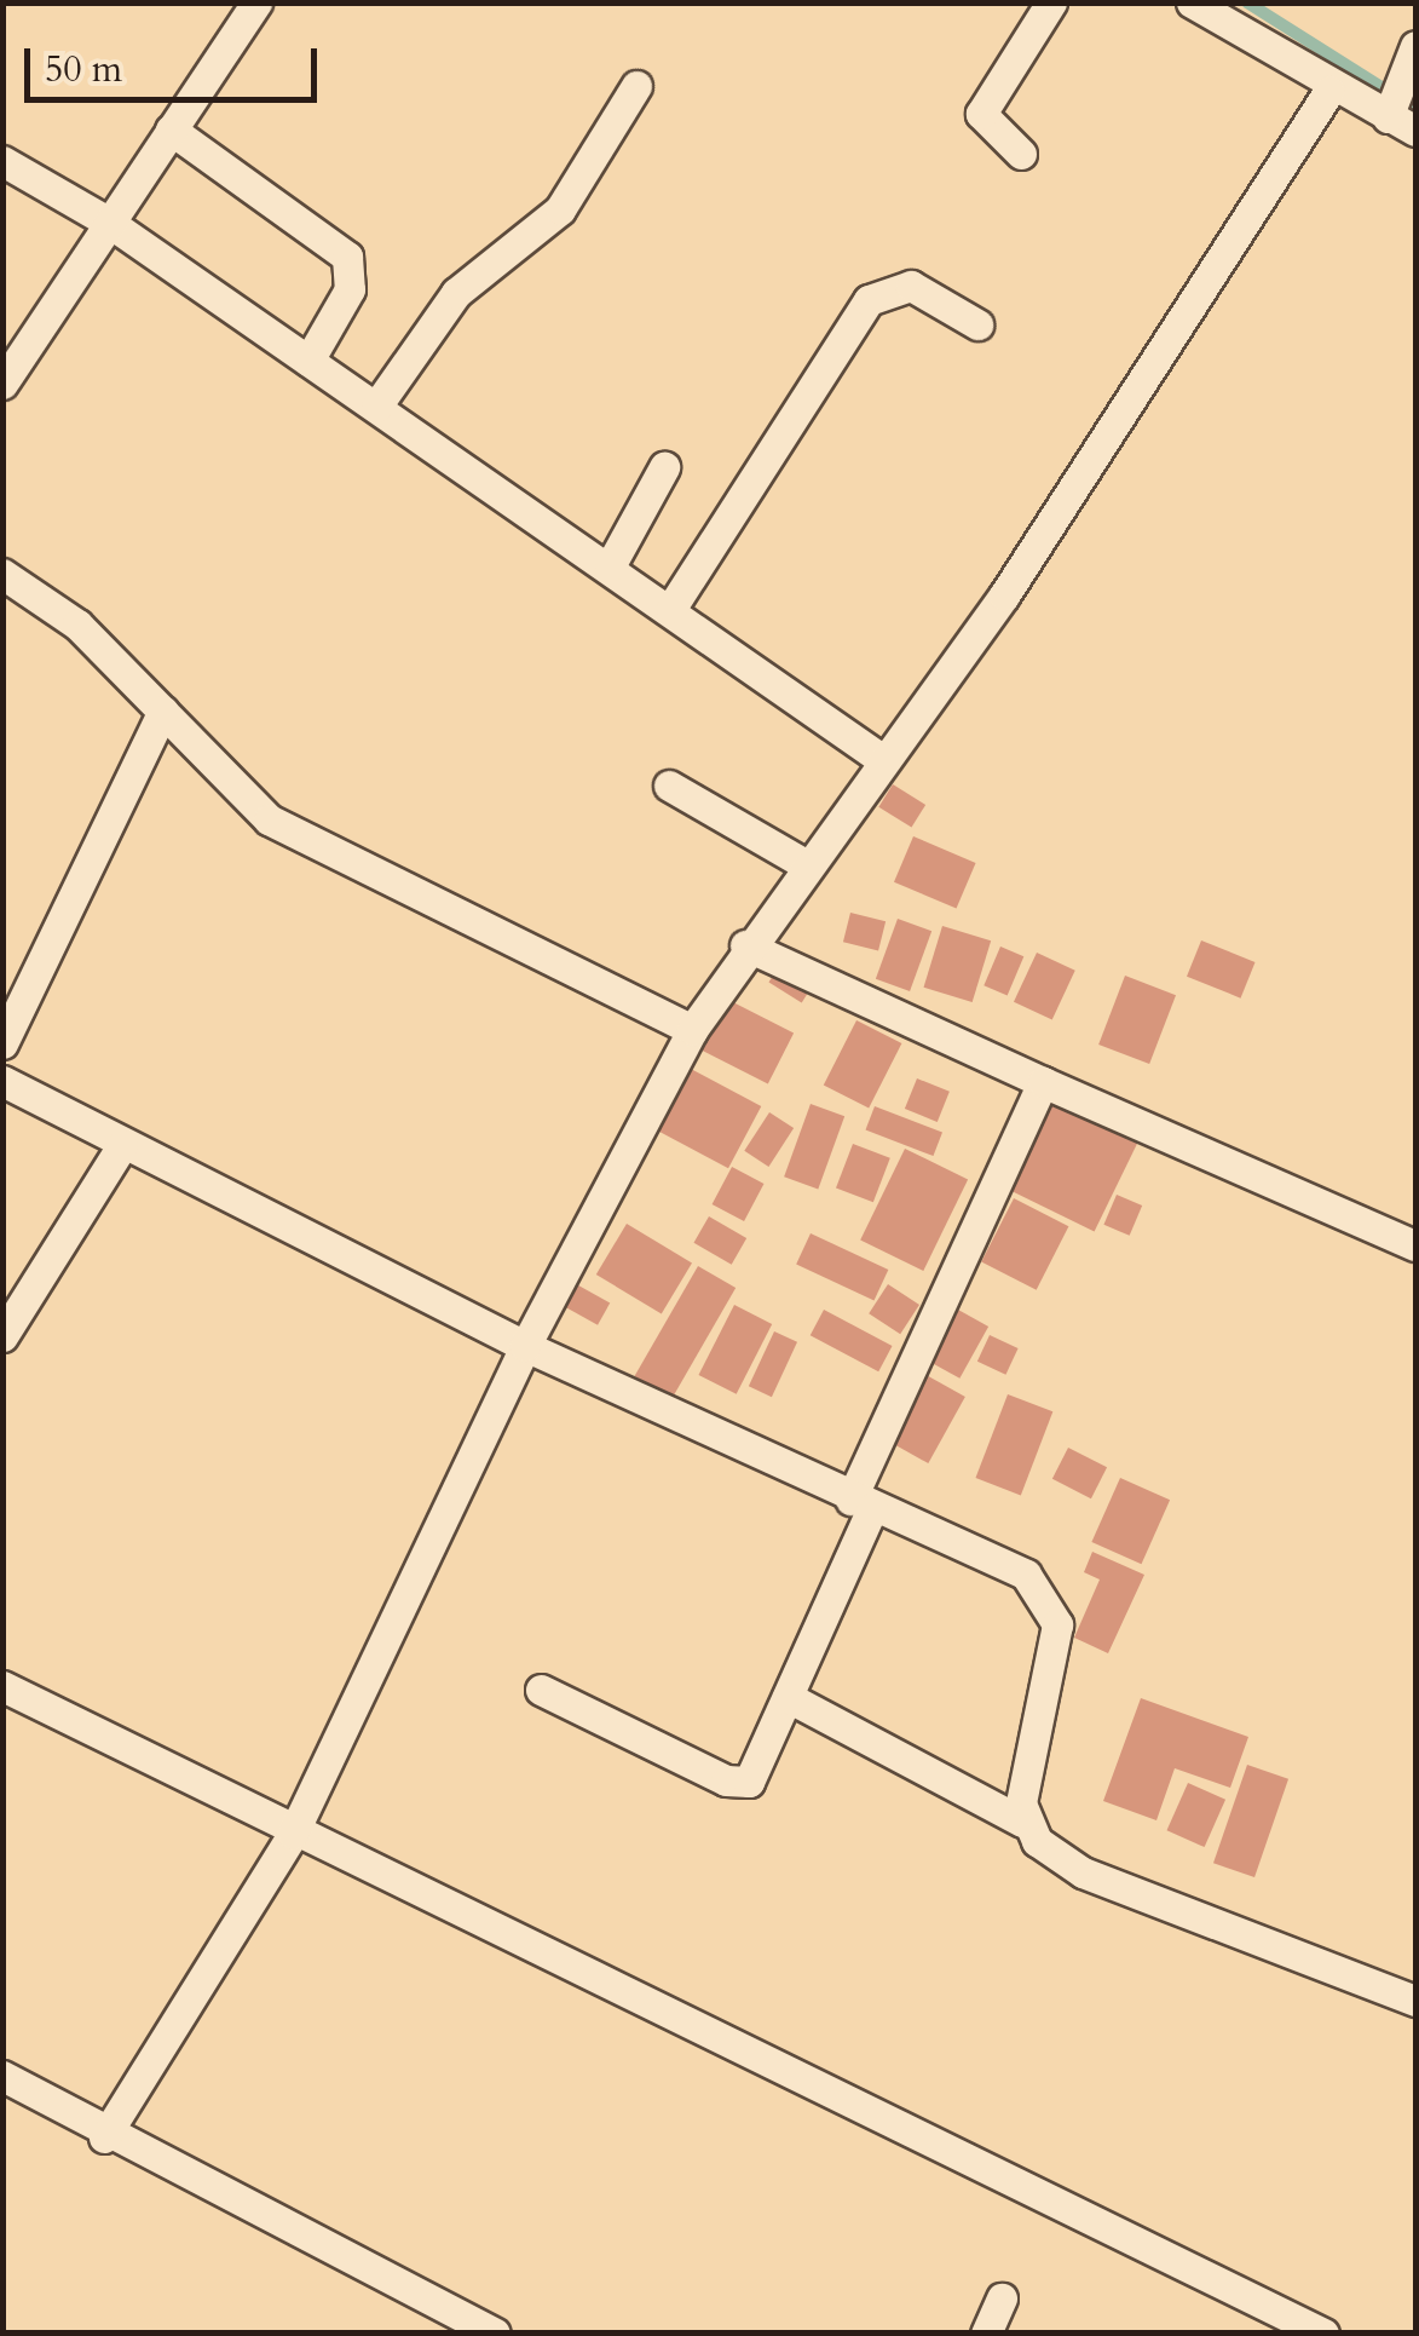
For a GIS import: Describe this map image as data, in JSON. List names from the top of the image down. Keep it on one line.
{"scale_bar":"50 m"}
